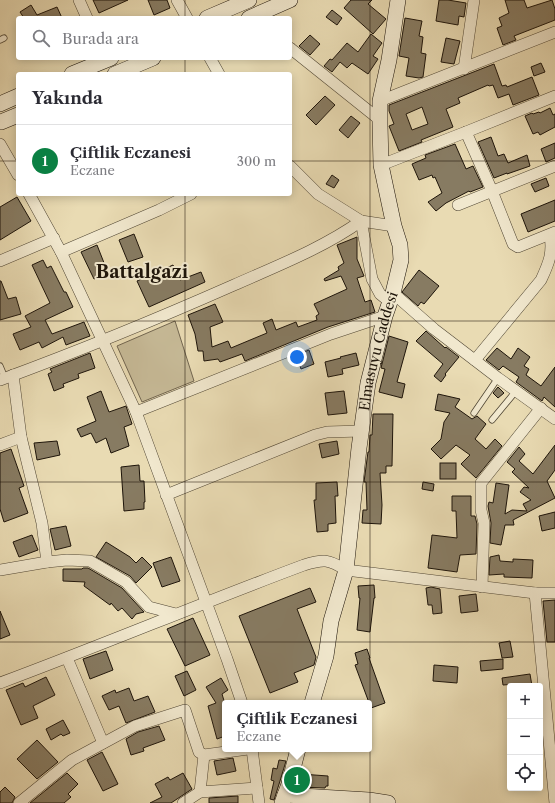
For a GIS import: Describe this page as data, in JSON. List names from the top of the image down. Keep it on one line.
{"streets":{"street":["Elmasuyu Caddesi"]},"districts":["Battalgazi"],"page":{"search":"Burada ara","heading":"Yakında","list":[{"mark":"1","name":"Çiftlik Eczanesi","note":"Eczane","value":"300 m"}],"map_buttons":["+","−"],"popup":["Çiftlik Eczanesi","Eczane"],"pins":"1"}}
